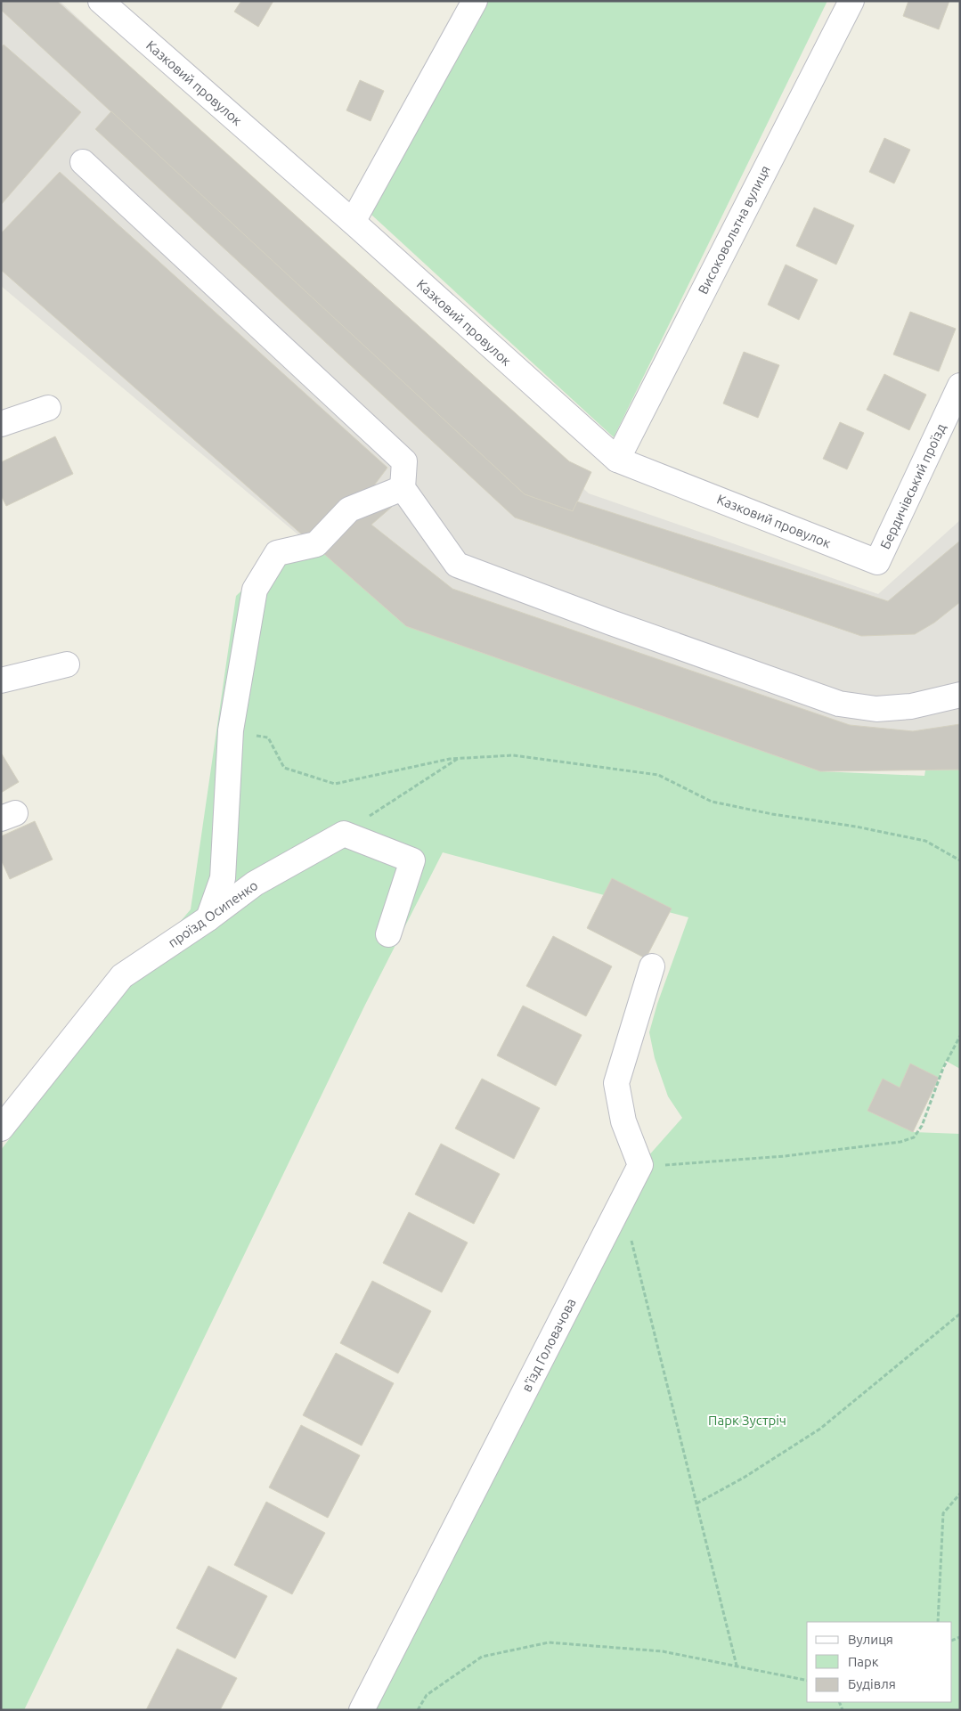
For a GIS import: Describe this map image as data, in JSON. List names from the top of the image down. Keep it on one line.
{"streets":{"street":["Казковий провулок","Високовольтна вулиця","Бердичівський проїзд","проїзд Осипенко","в'їзд Головачова"]},"crossings":[["Казковий провулок","Високовольтна вулиця"],["Казковий провулок","Бердичівський проїзд"]],"parks":["Парк Зустріч"],"legend":["Вулиця","Парк","Будівля"]}
